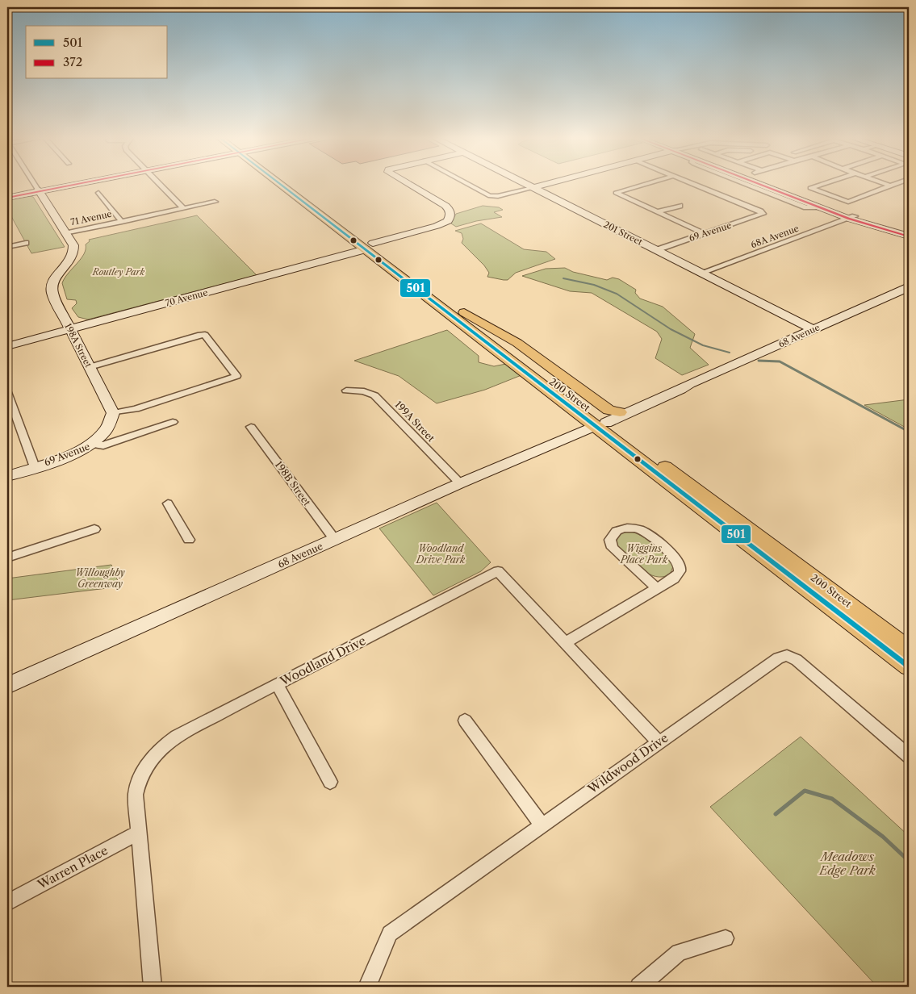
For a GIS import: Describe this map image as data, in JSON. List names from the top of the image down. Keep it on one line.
{"streets":{"main road":["200 Street"],"street":["71 Avenue","69 Avenue","201 Street","68A Avenue","70 Avenue","68 Avenue","198A Street","199A Street","198B Street","Woodland Drive","Wildwood Drive","Warren Place"]},"crossings":[["71 Avenue","198A Street"],["69 Avenue","201 Street"],["201 Street","68A Avenue"],["201 Street","68 Avenue"],["70 Avenue","198A Street"],["70 Avenue","200 Street"],["68 Avenue","200 Street"],["68 Avenue","199A Street"],["68 Avenue","198B Street"],["Woodland Drive","Wildwood Drive"],["Woodland Drive","Warren Place"]],"parks":["Routley Park","Woodland Drive Park","Wiggins Place Park","Willoughby Greenway","Meadows Edge Park"],"lines":["transit line 501","transit line 372"],"legend":["501","372"]}
